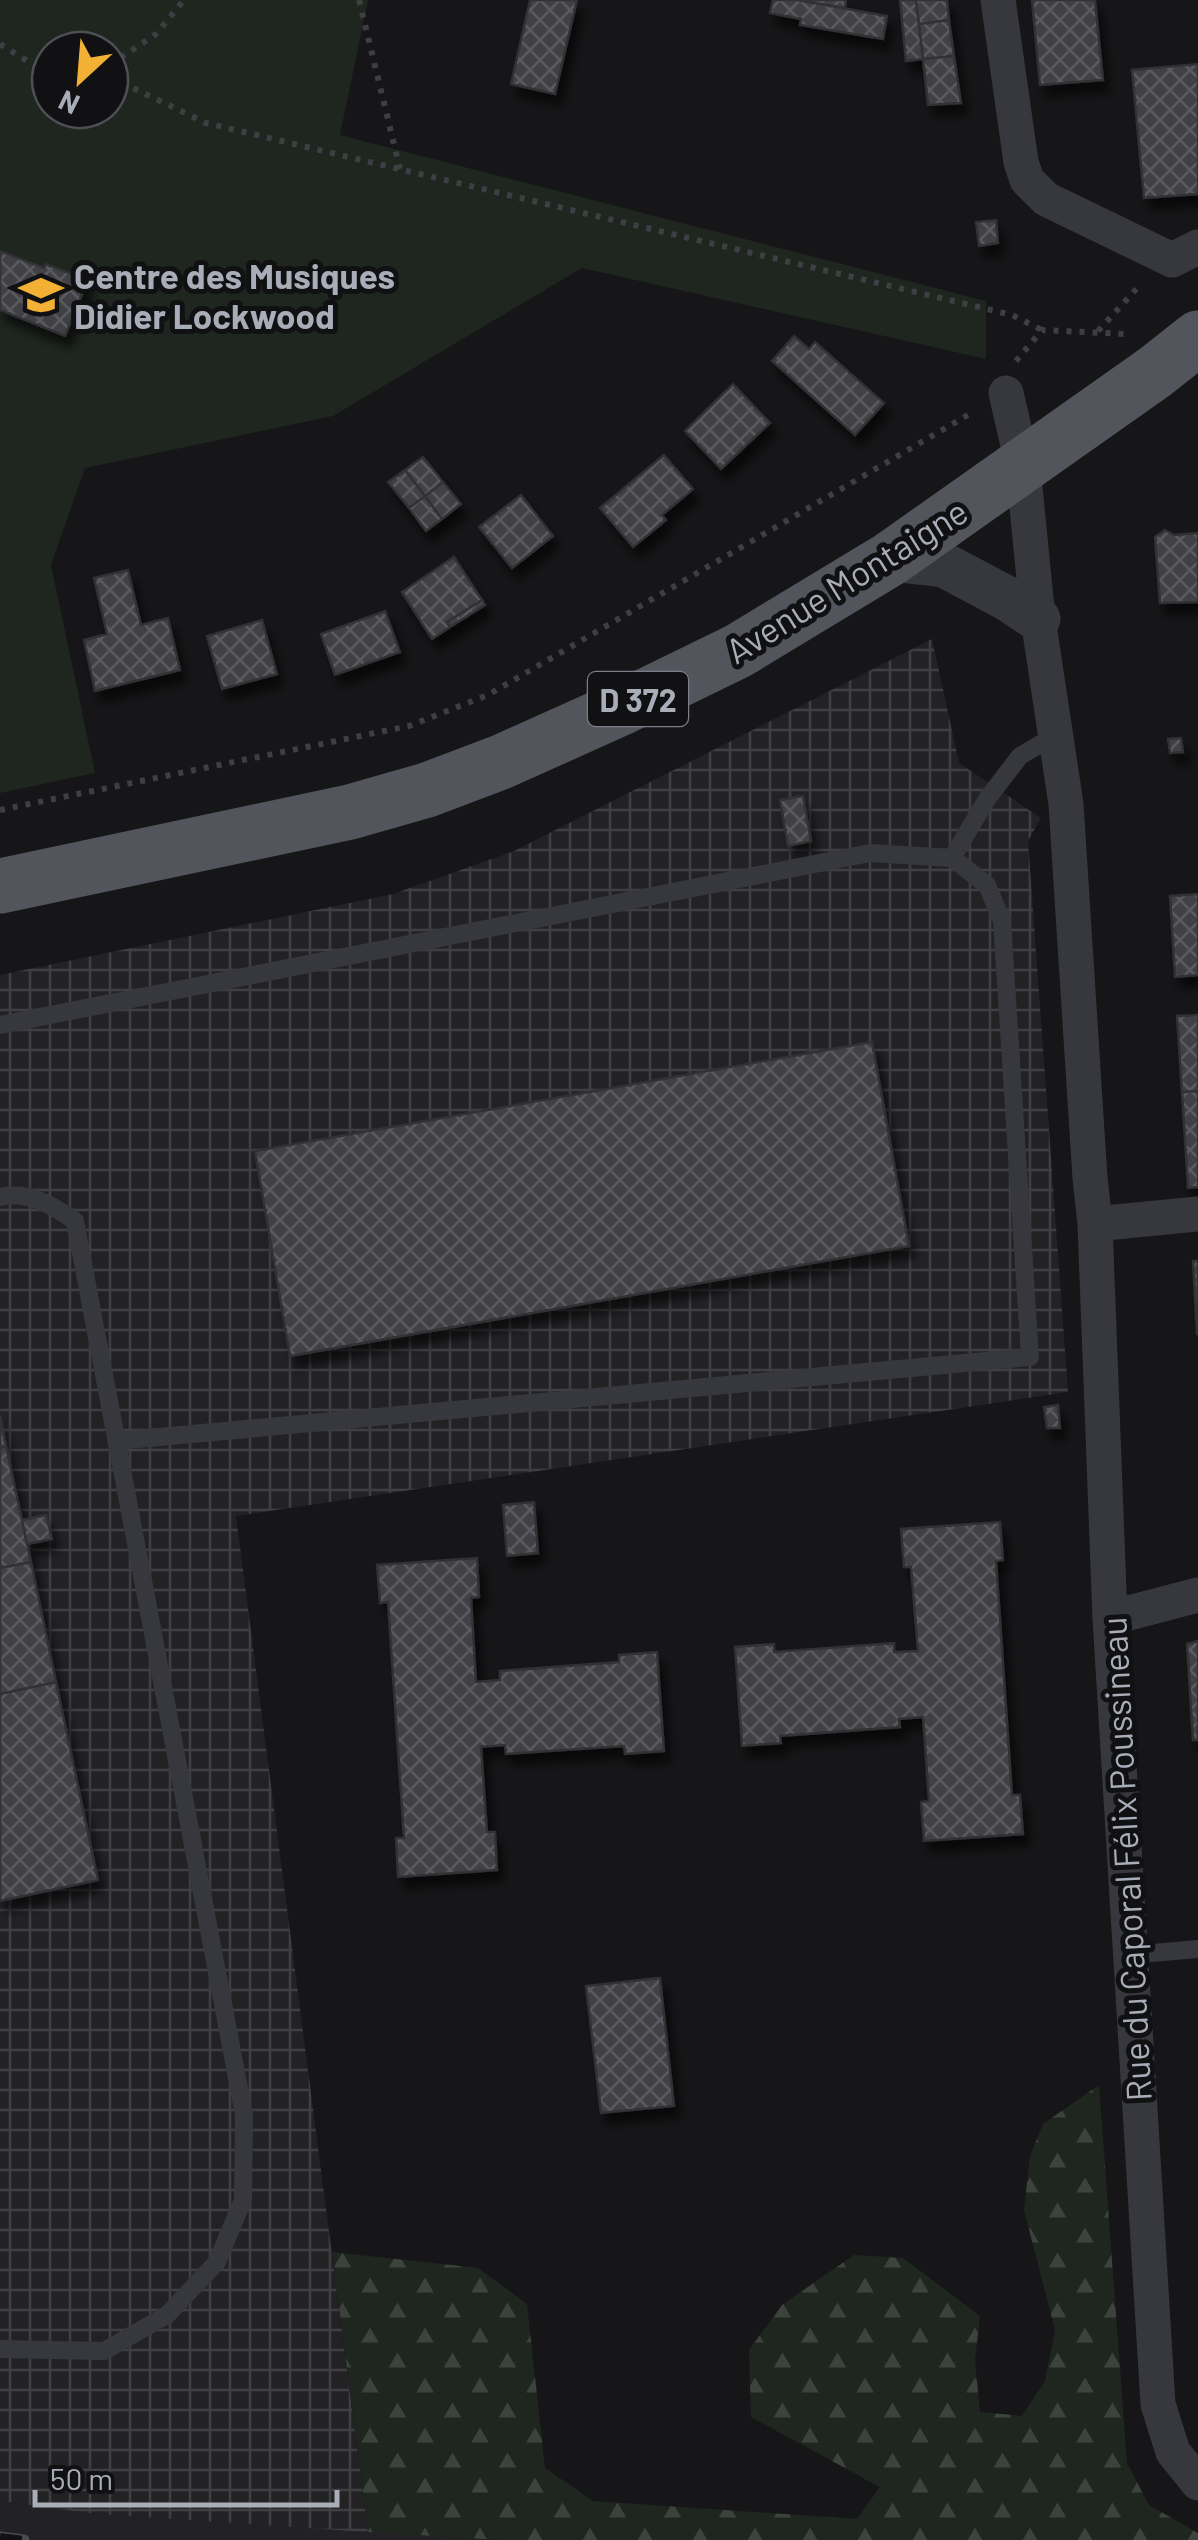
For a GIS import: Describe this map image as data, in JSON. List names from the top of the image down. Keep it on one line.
{"streets":{"main road":["Avenue Montaigne","D 372"],"street":["Rue du Caporal Félix Poussineau"]},"crossings":[["Avenue Montaigne","Rue du Caporal Félix Poussineau"]],"places":{"school or university":["Centre des Musiques Didier Lockwood"]},"scale_bar":"50 m","north":"bottom left"}
